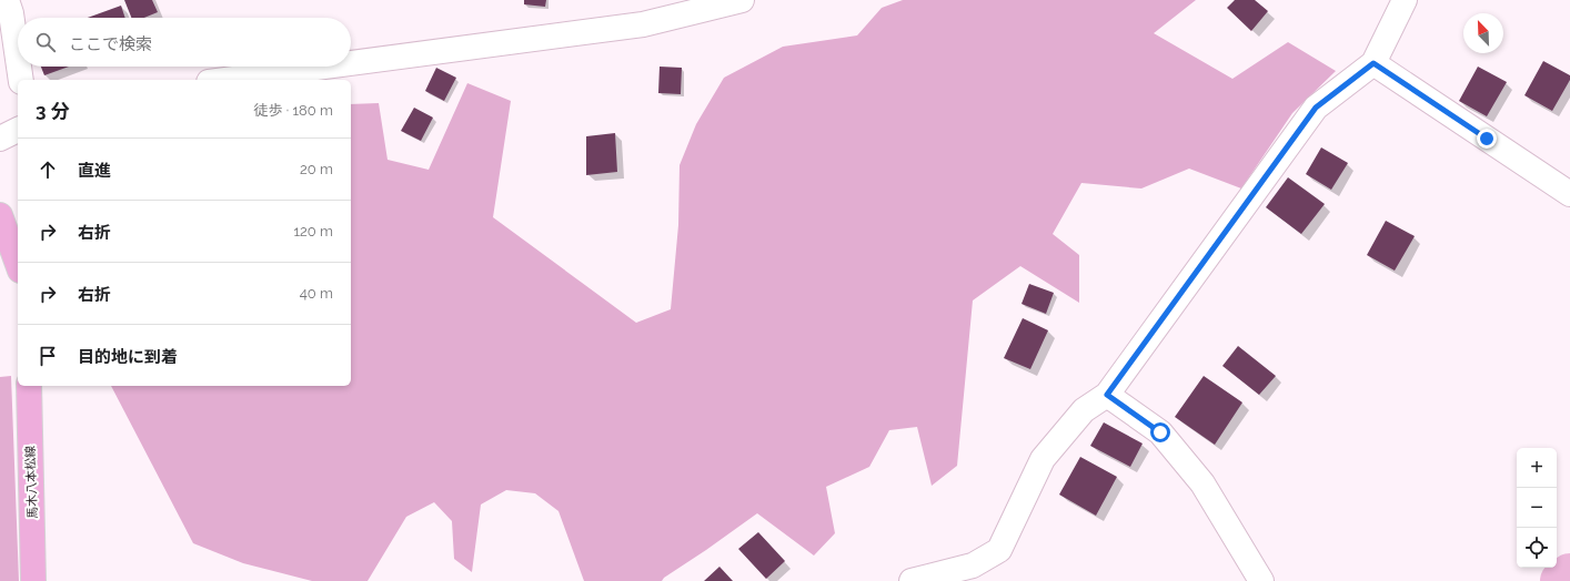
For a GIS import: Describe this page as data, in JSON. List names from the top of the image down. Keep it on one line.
{"streets":{"main road":["馬木八本松線"]},"north":"top left","page":{"search":"ここで検索","heading":["3 分","徒歩 · 180 m"],"list":[["直進","20 m"],["右折","120 m"],["右折","40 m"],"目的地に到着"],"map_buttons":["+","−"]}}
